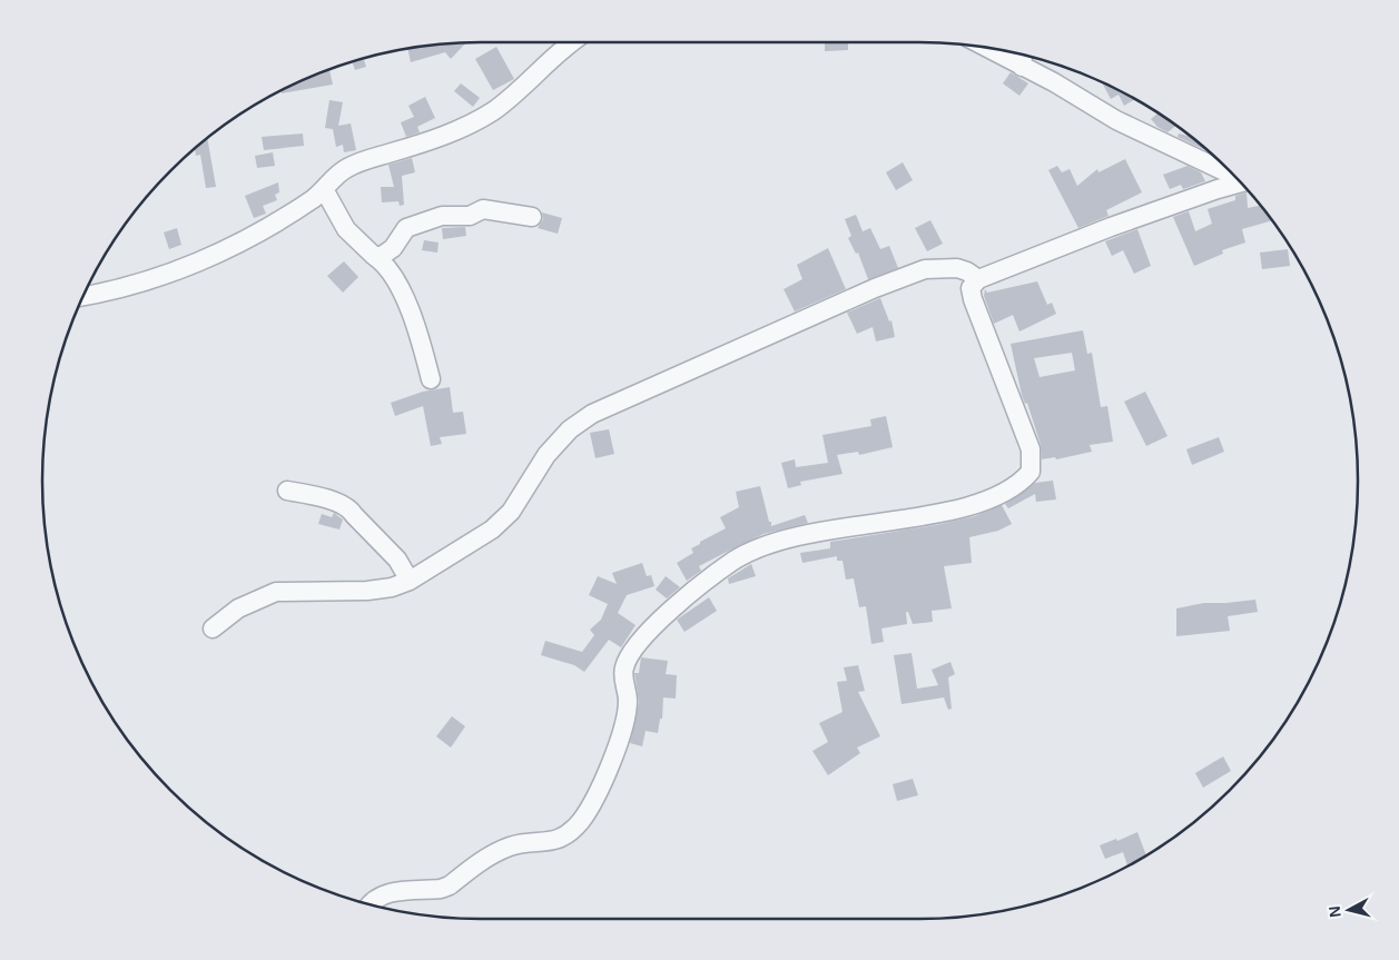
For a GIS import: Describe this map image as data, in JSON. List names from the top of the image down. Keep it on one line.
{"north":"left"}
